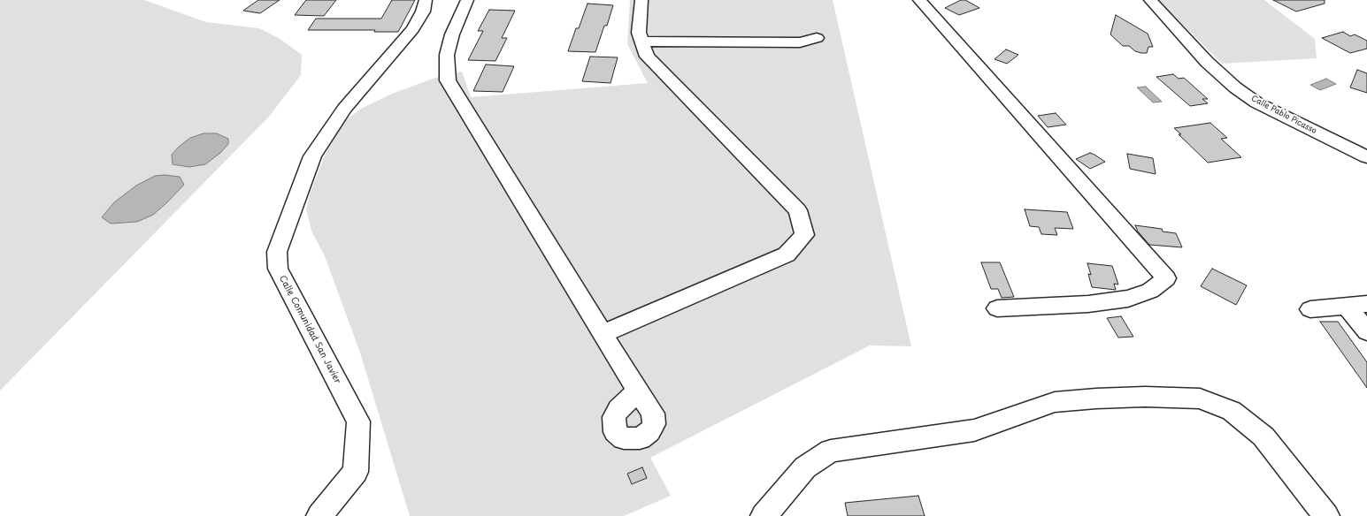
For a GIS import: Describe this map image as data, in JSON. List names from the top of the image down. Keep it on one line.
{"streets":{"street":["Calle Pablo Picasso","Calle Comunidad San Javier"]}}
